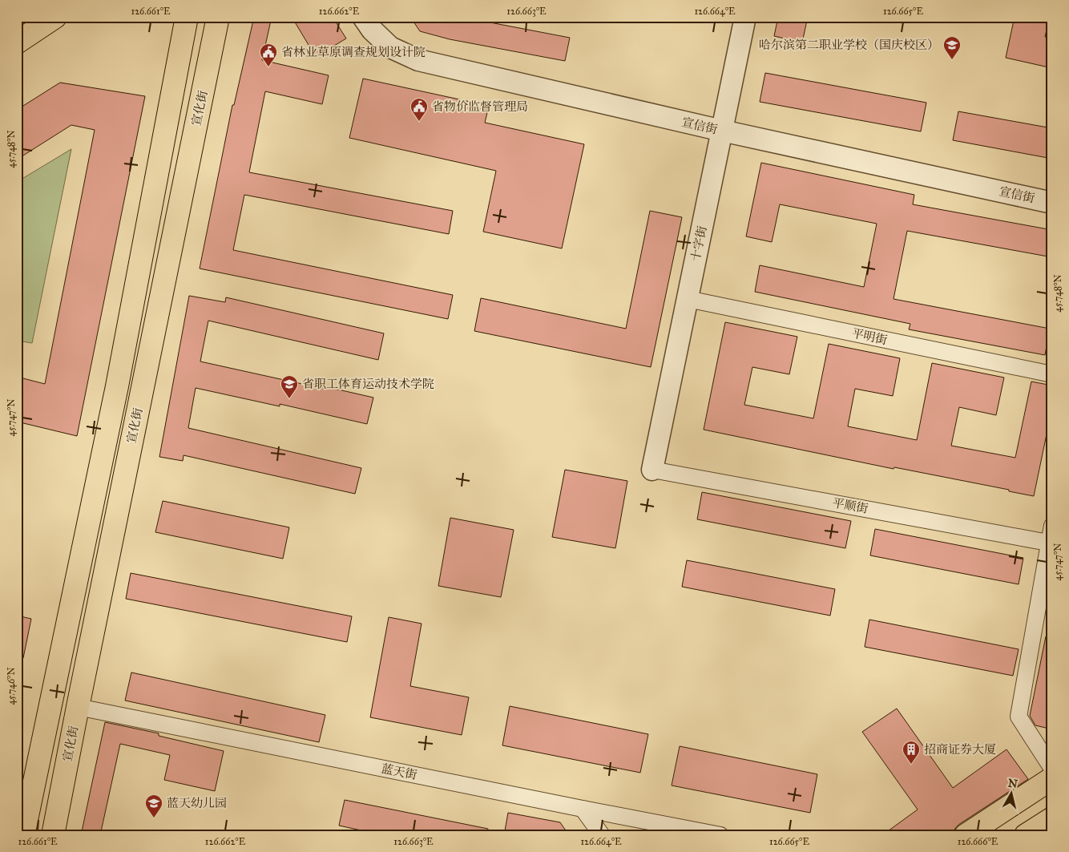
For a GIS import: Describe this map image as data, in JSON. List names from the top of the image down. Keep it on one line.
{"streets":{"main road":["宣化街"],"street":["宣信街","十字街","平明街","平顺街","蓝天街"]},"crossings":[["宣化街","蓝天街"],["宣信街","十字街"],["十字街","平明街"],["十字街","平顺街"]],"places":{"school or university":["哈尔滨第二职业学校（国庆校区）","省职工体育运动技术学院","蓝天幼儿园"],"public building":["省林业草原调查规划设计院","省物价监督管理局"],"building":["招商证券大厦"]},"north":"top","coordinates":["126.661°E","126.662°E","126.663°E","126.664°E","126.665°E","45.748°N","45.747°N","45.746°N","126.666°E"]}
